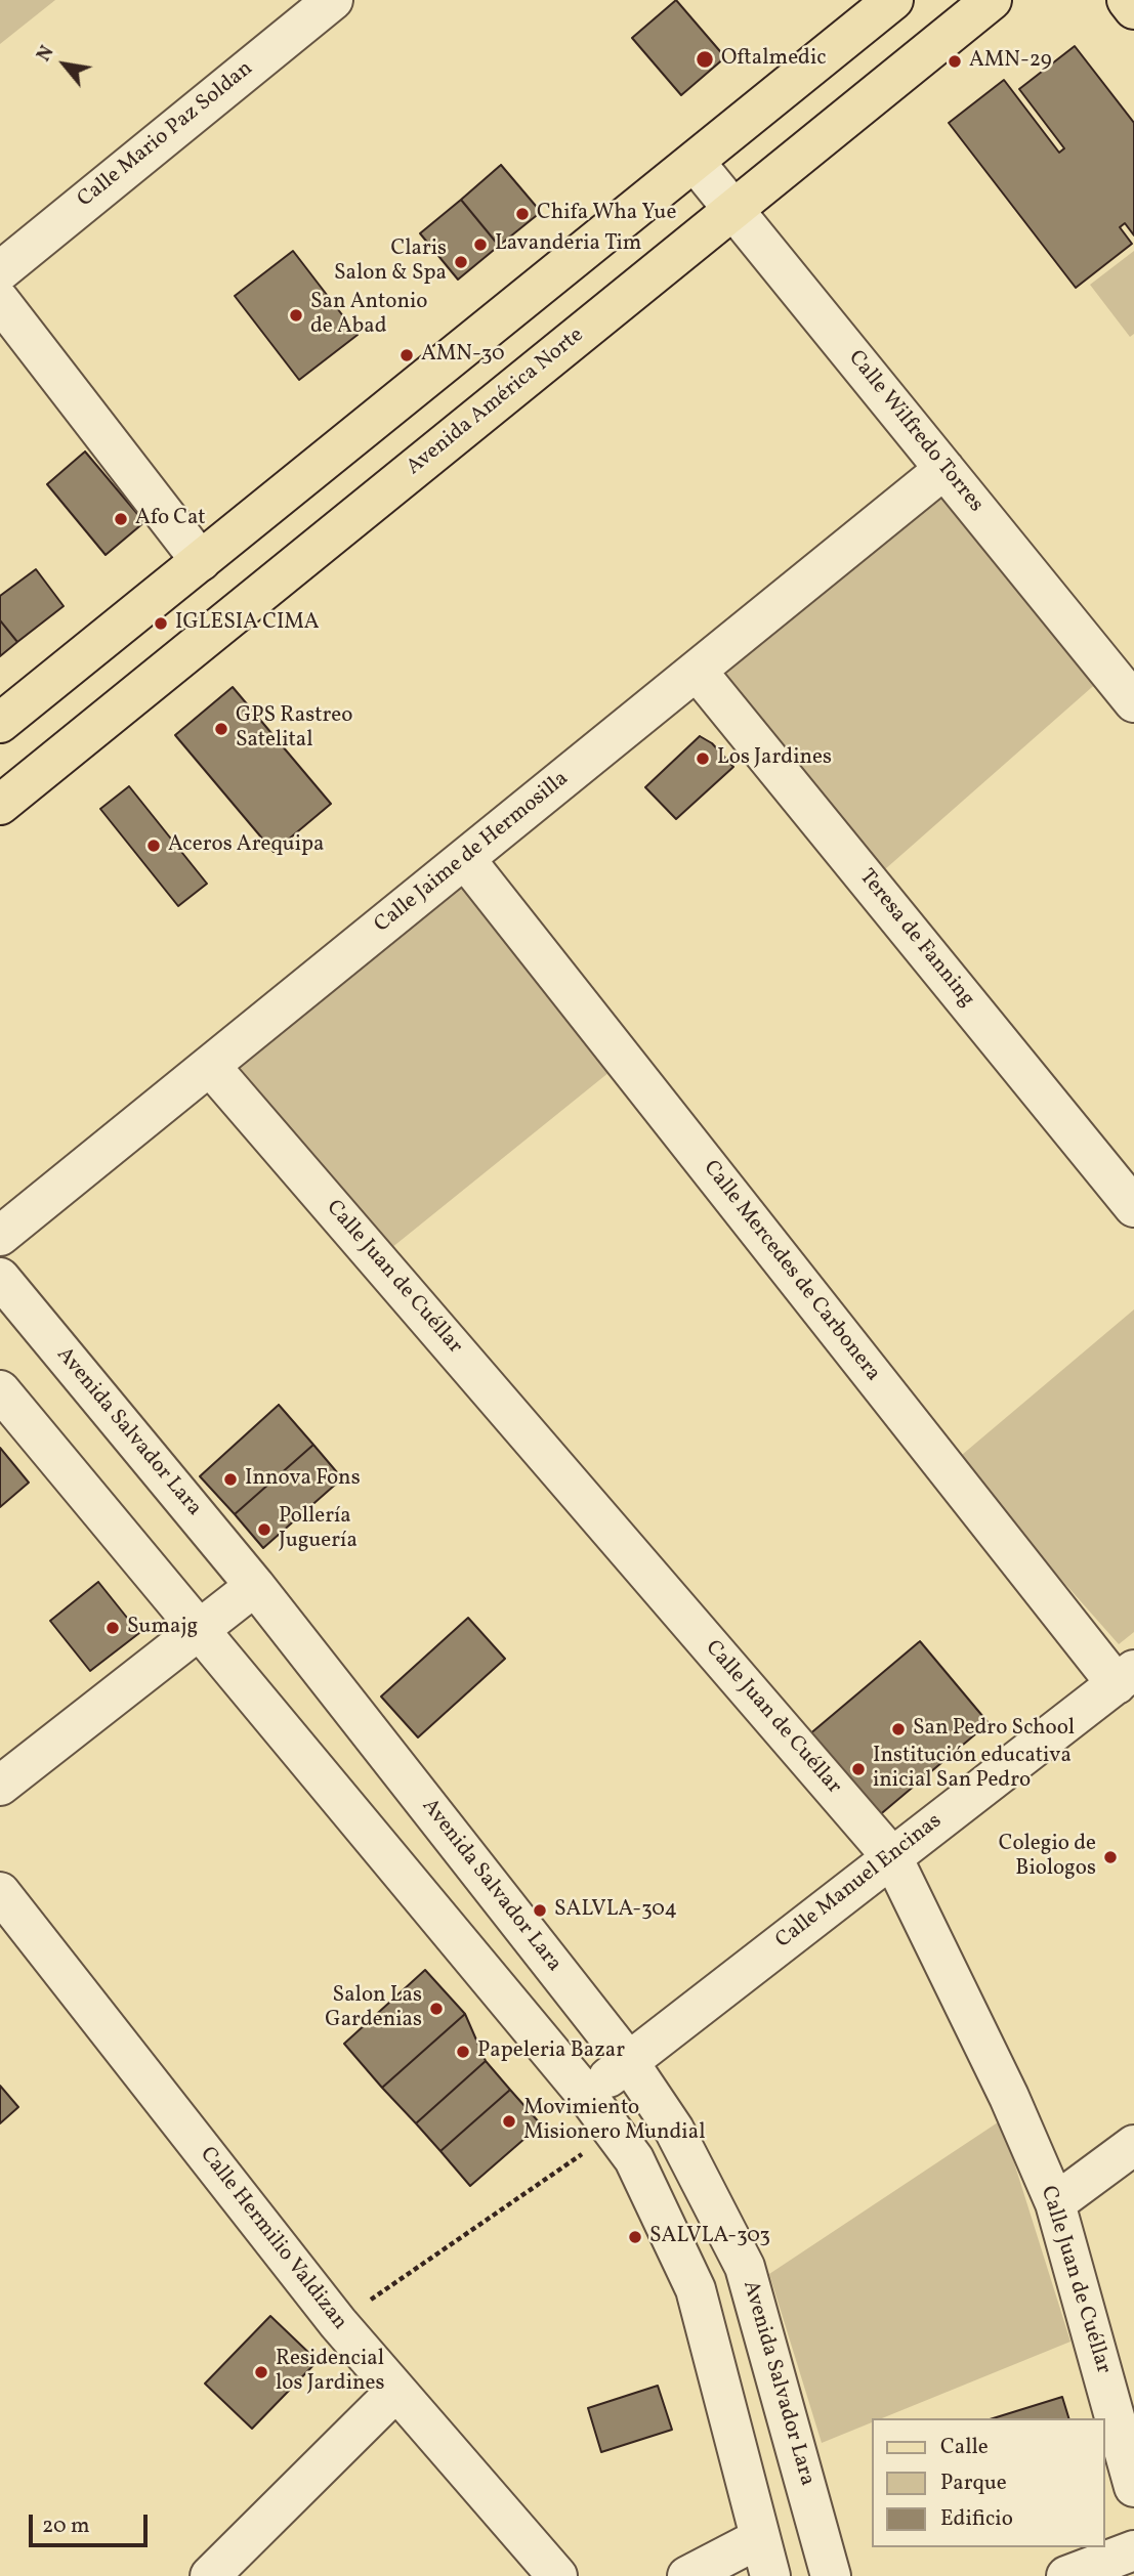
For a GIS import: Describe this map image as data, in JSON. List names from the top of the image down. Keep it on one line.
{"streets":{"main road":["Avenida América Norte"],"street":["Calle Mario Paz Soldan","Calle Wilfredo Torres","Calle Jaime de Hermosilla","Teresa de Fanning","Calle Mercedes de Carbonera","Calle Juan de Cuéllar","Avenida Salvador Lara","Calle Manuel Encinas","Calle Hermilio Valdizan"]},"crossings":[["Avenida América Norte","Calle Wilfredo Torres"],["Calle Wilfredo Torres","Calle Jaime de Hermosilla"],["Calle Jaime de Hermosilla","Teresa de Fanning"],["Calle Jaime de Hermosilla","Calle Mercedes de Carbonera"],["Calle Jaime de Hermosilla","Calle Juan de Cuéllar"],["Calle Mercedes de Carbonera","Calle Manuel Encinas"],["Calle Juan de Cuéllar","Calle Manuel Encinas"],["Avenida Salvador Lara","Calle Manuel Encinas"]],"places":["Oftalmedic","AMN-29","Chifa Wha Yue","Lavanderia Tim","Claris Salon & Spa","San Antonio de Abad","AMN-30","Afo Cat","IGLESIA CIMA","GPS Rastreo Satelital","Los Jardines","Aceros Arequipa","Innova Fons","Pollería Juguería","Sumajg","San Pedro School","Institución educativa inicial San Pedro","Colegio de Biologos","SALVLA-304","Salon Las Gardenias","Papeleria Bazar","Movimiento Misionero Mundial","SALVLA-303","Residencial los Jardines"],"legend":["Calle","Parque","Edificio"],"scale_bar":"20 m","north":"top left"}
